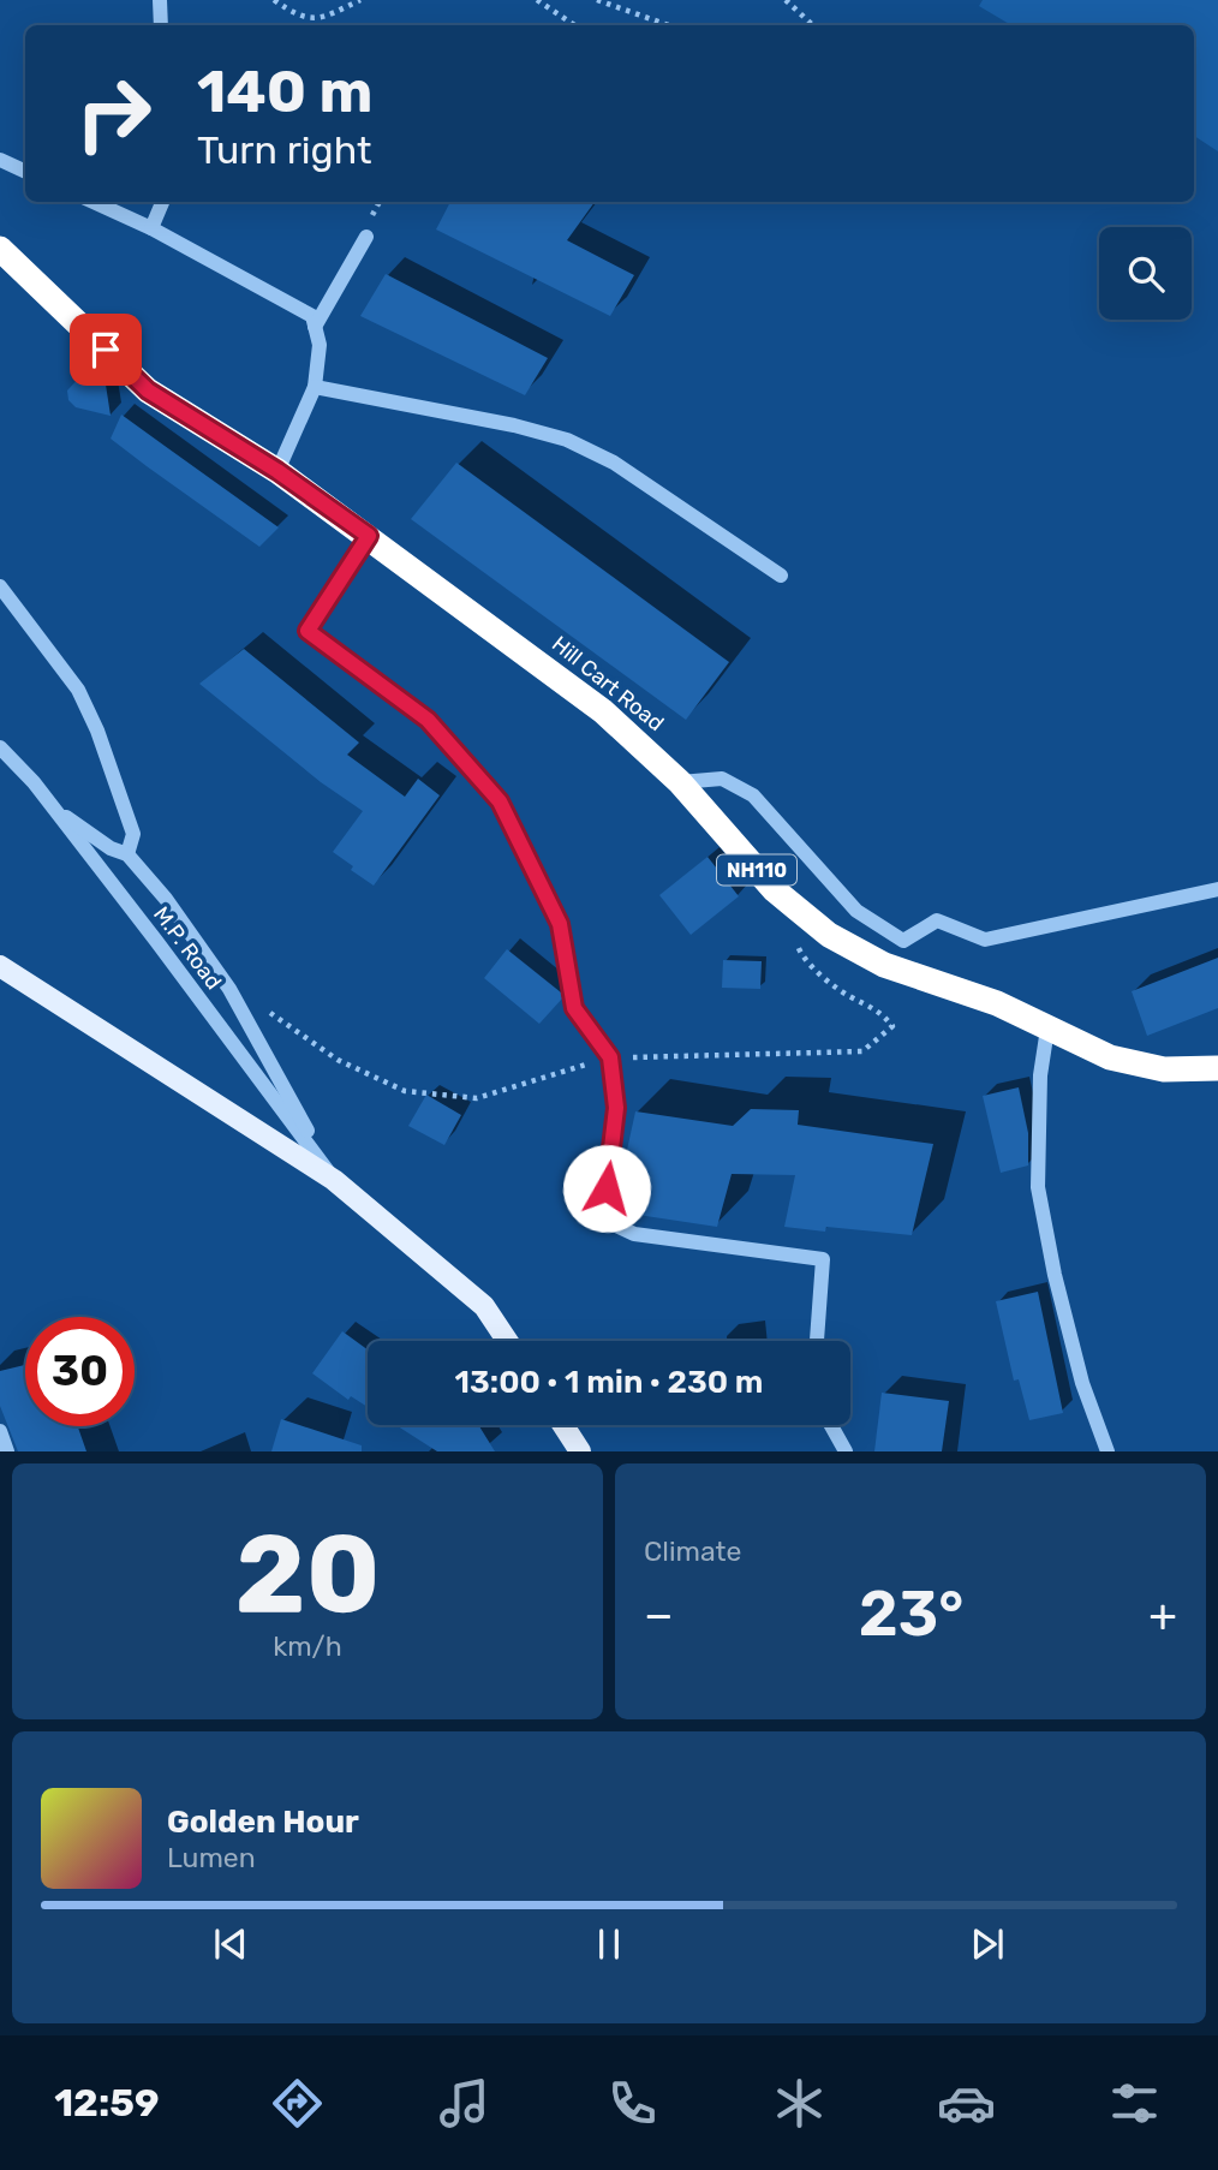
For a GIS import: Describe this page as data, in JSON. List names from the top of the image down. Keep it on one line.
{"streets":{"highway":["Hill Cart Road","NH110"],"street":["M.P. Road"]},"page":{"turn":["140 m","Turn right"],"limit":"30","trip":"13:00 · 1 min · 230 m","tile":[["20","km/h"],"Climate"],"heat":["−","23°","+"],"song":["Golden Hour","Lumen"],"tabs":"12:59"}}
